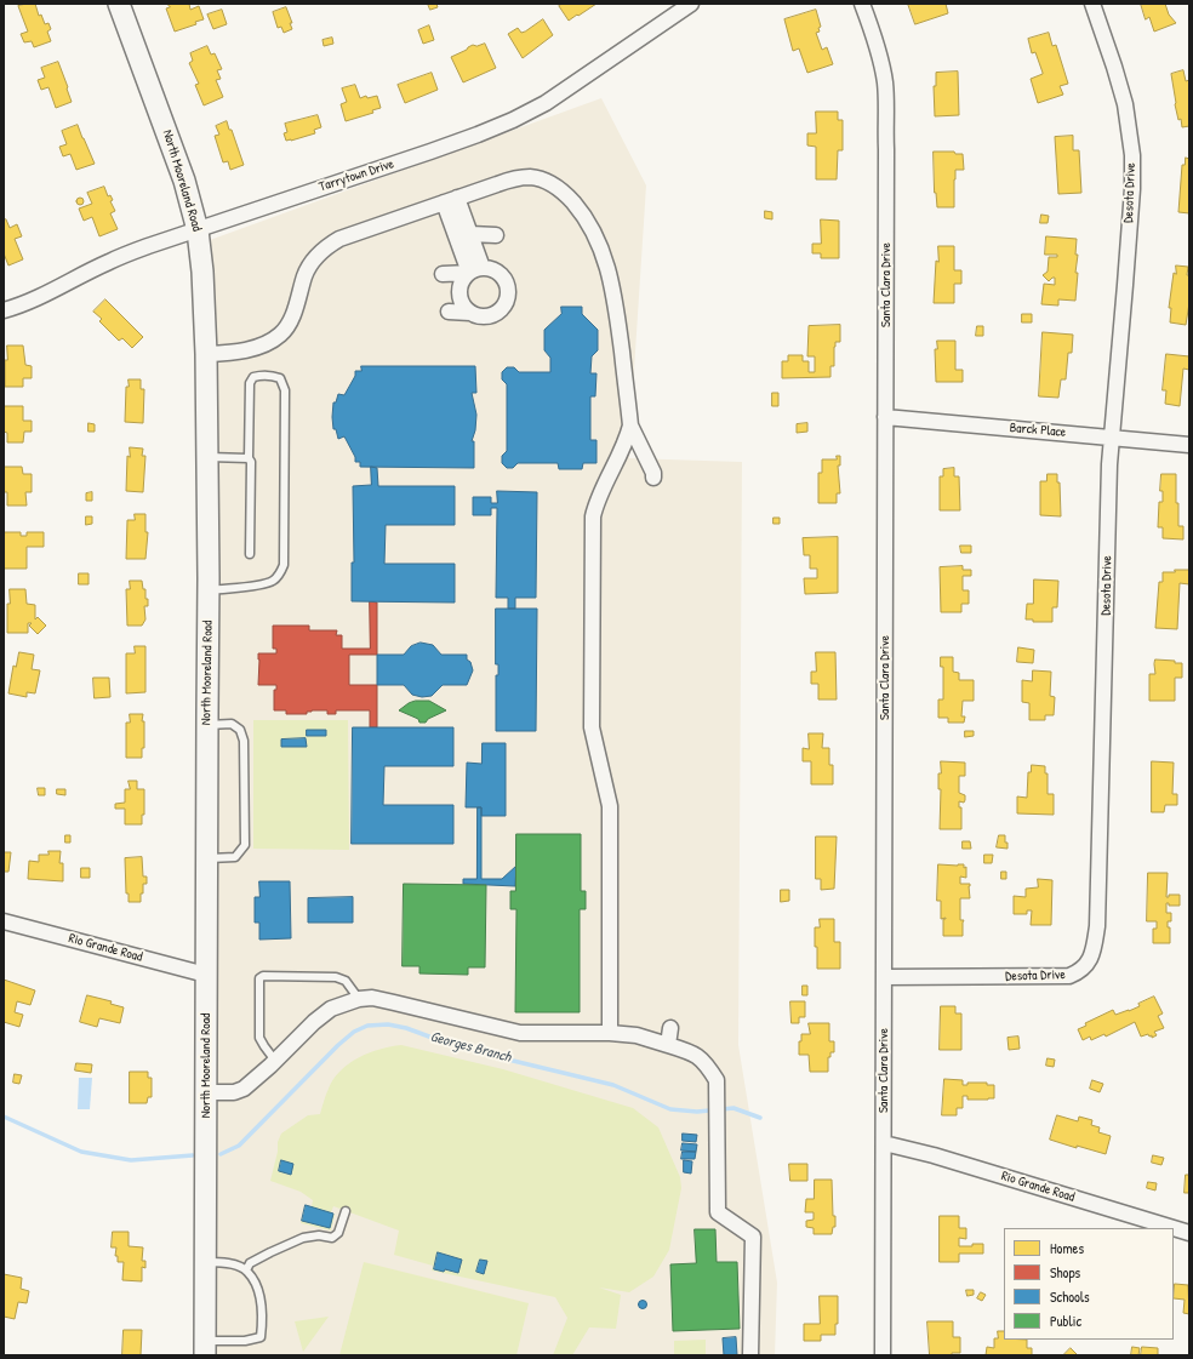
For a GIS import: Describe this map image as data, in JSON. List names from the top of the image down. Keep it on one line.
{"streets":{"street":["Tarrytown Drive","North Mooreland Road","Desota Drive","Santa Clara Drive","Barck Place","Rio Grande Road"]},"crossings":[["Tarrytown Drive","North Mooreland Road"],["North Mooreland Road","Rio Grande Road"],["Desota Drive","Santa Clara Drive"],["Desota Drive","Barck Place"],["Santa Clara Drive","Barck Place"],["Santa Clara Drive","Rio Grande Road"]],"water":["Georges Branch"],"legend":["Homes","Shops","Schools","Public"]}
